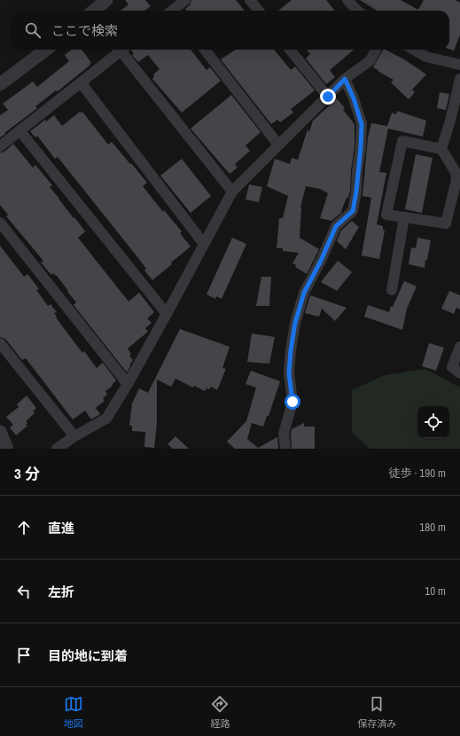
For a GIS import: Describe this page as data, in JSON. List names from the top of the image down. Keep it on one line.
{"page":{"search":"ここで検索","heading":["3 分","徒歩 · 190 m"],"list":[["直進","180 m"],["左折","10 m"],"目的地に到着"],"nav":["地図","経路","保存済み"]}}
